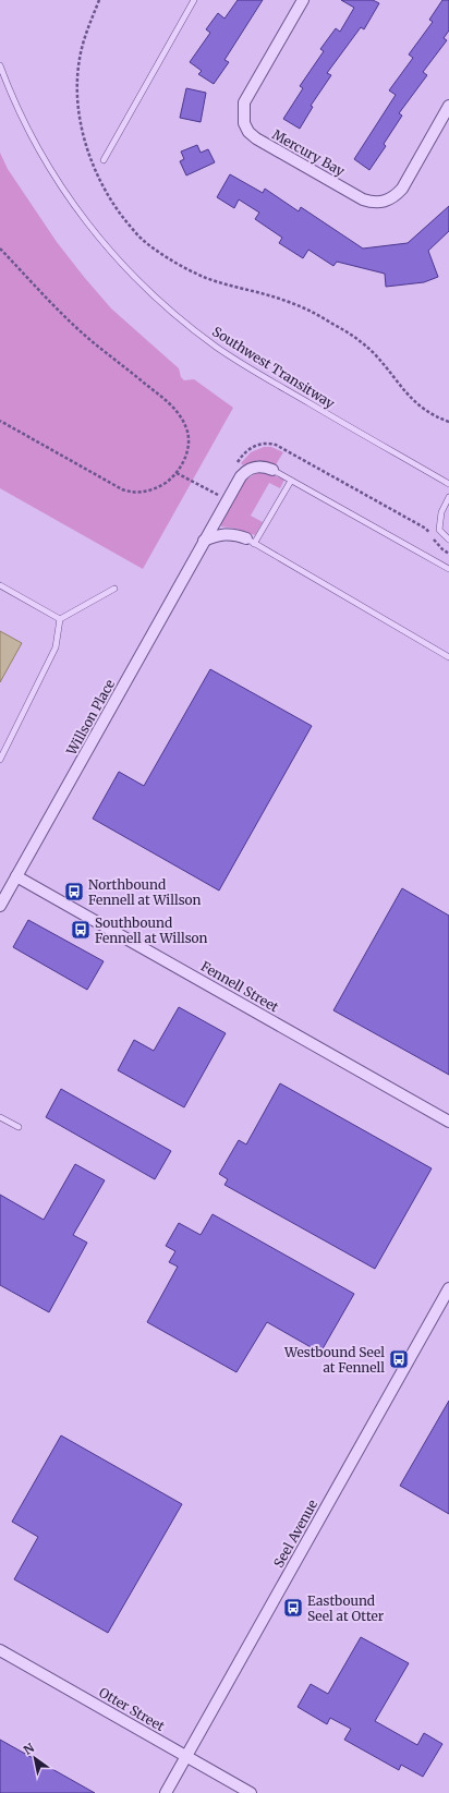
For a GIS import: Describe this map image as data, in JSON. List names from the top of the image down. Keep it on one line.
{"streets":{"street":["Mercury Bay","Willson Place","Fennell Street","Seel Avenue","Otter Street"],"lane":["Southwest Transitway"]},"crossings":[["Willson Place","Fennell Street"],["Seel Avenue","Otter Street"]],"places":{"bus stop":["Northbound Fennell at Willson","Southbound Fennell at Willson","Westbound Seel at Fennell","Eastbound Seel at Otter"]},"north":"top left"}
